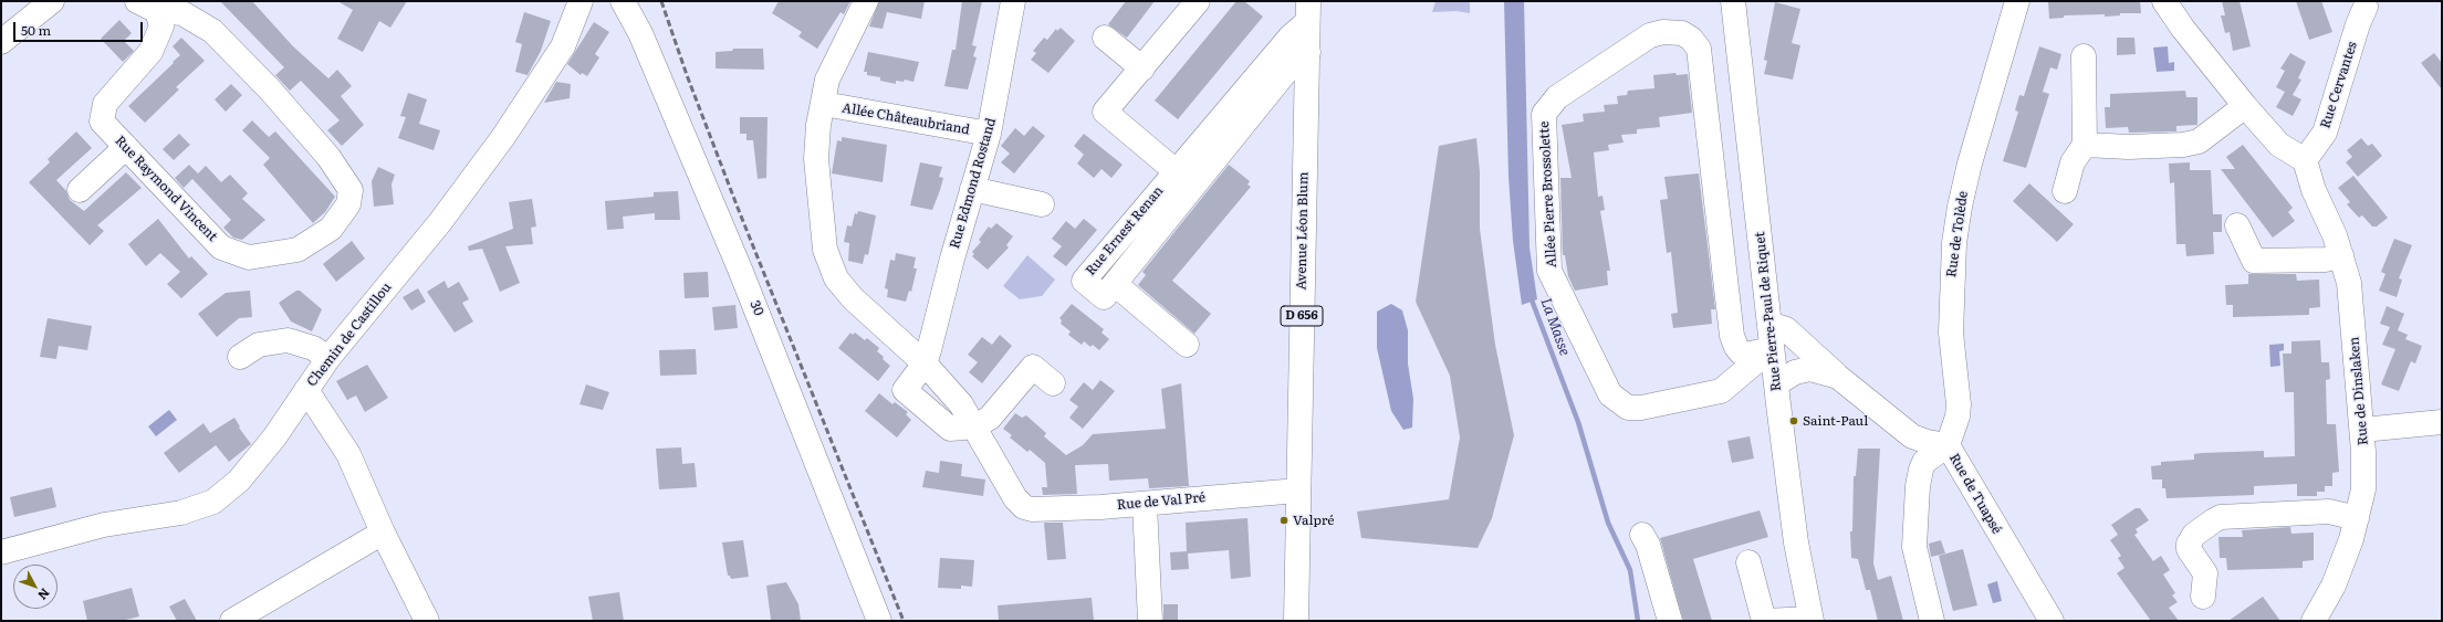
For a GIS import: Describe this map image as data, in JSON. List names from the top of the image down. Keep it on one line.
{"streets":{"street":["Rue Cervantes","Allée Châteaubriand","Rue Edmond Rostand","Rue Raymond Vincent","Allée Pierre Brossolette","Rue Ernest Renan","Avenue Léon Blum","Rue de Tolède","30","Rue Pierre-Paul de Riquet","D 656","Chemin de Castillou","Rue de Dinslaken","Rue de Tuapsé","Rue de Val Pré"]},"crossings":[["Rue Cervantes","Rue de Dinslaken"],["Allée Châteaubriand","Rue Edmond Rostand"],["Rue Ernest Renan","Avenue Léon Blum"],["Avenue Léon Blum","Rue de Val Pré"],["Rue de Tolède","Rue de Tuapsé"],["Rue Pierre-Paul de Riquet","Rue de Tuapsé"]],"water":["La Masse"],"places":["Saint-Paul","Valpré"],"scale_bar":"50 m","north":"bottom right"}
